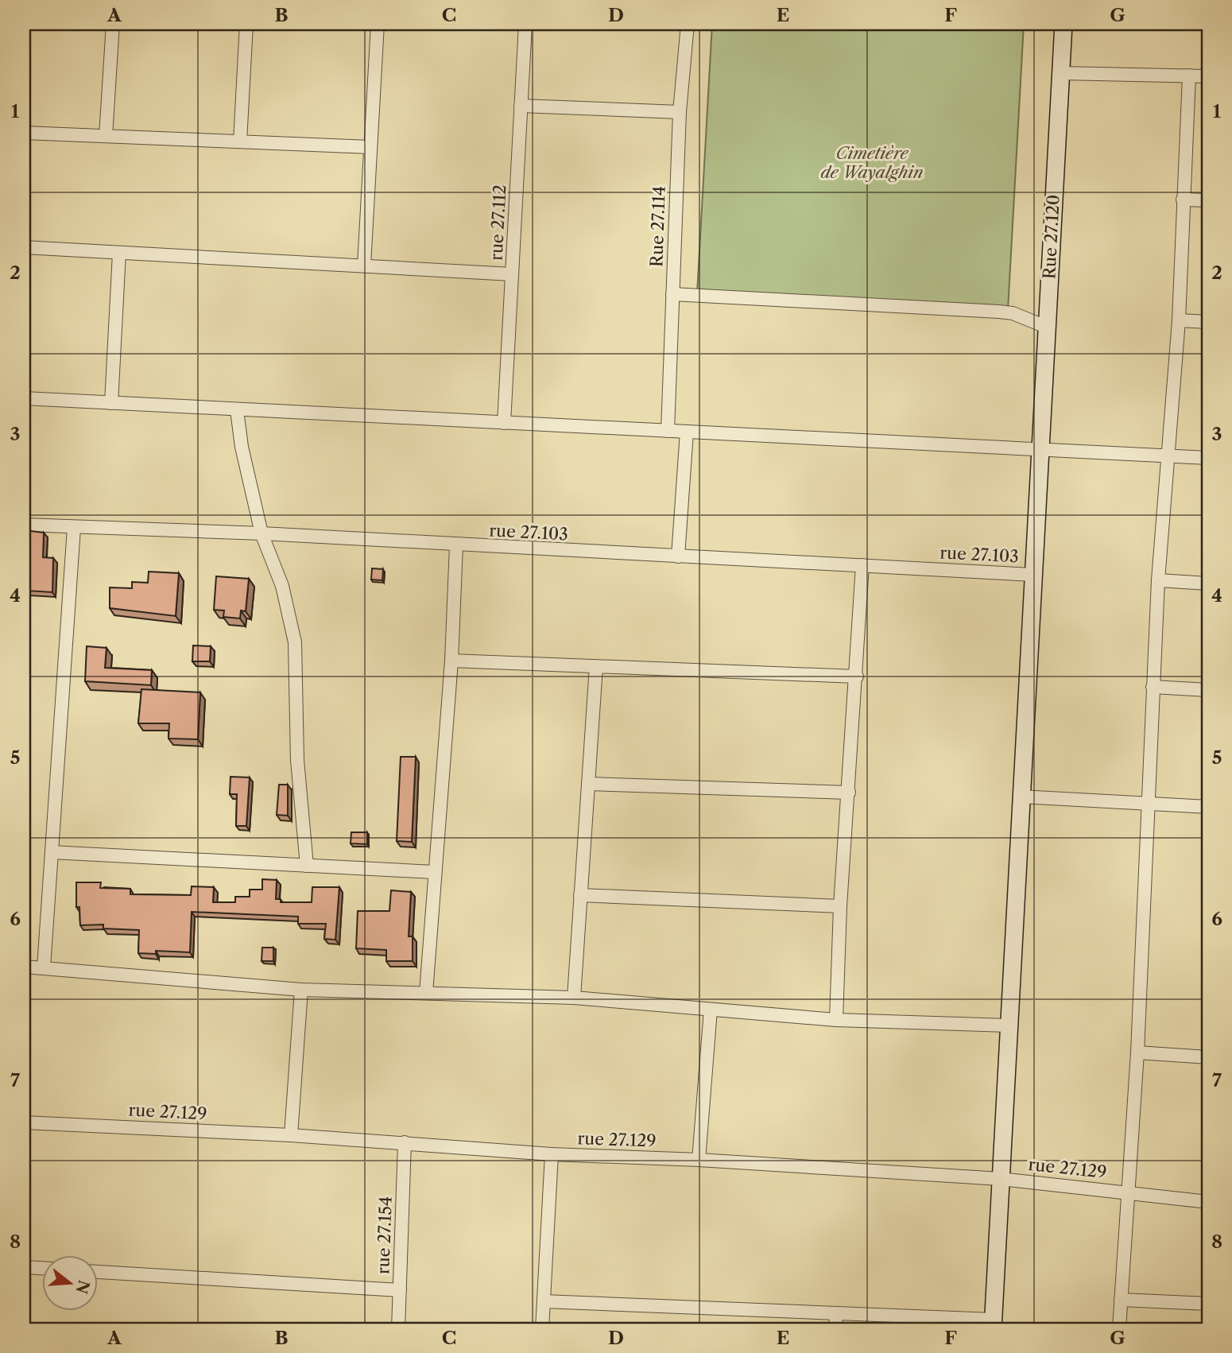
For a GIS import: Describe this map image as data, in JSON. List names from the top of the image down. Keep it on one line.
{"streets":{"street":["rue 27.112","Rue 27.114","Rue 27.120","rue 27.103","rue 27.129","rue 27.154"]},"crossings":[["Rue 27.120","rue 27.103"],["Rue 27.120","rue 27.129"],["rue 27.129","rue 27.154"]],"parks":["Cimetière de Wayalghin"],"north":"right","grid":{"columns":["A","B","C","D","E","F","G"],"rows":["1","2","3","4","5","6","7","8"]}}
